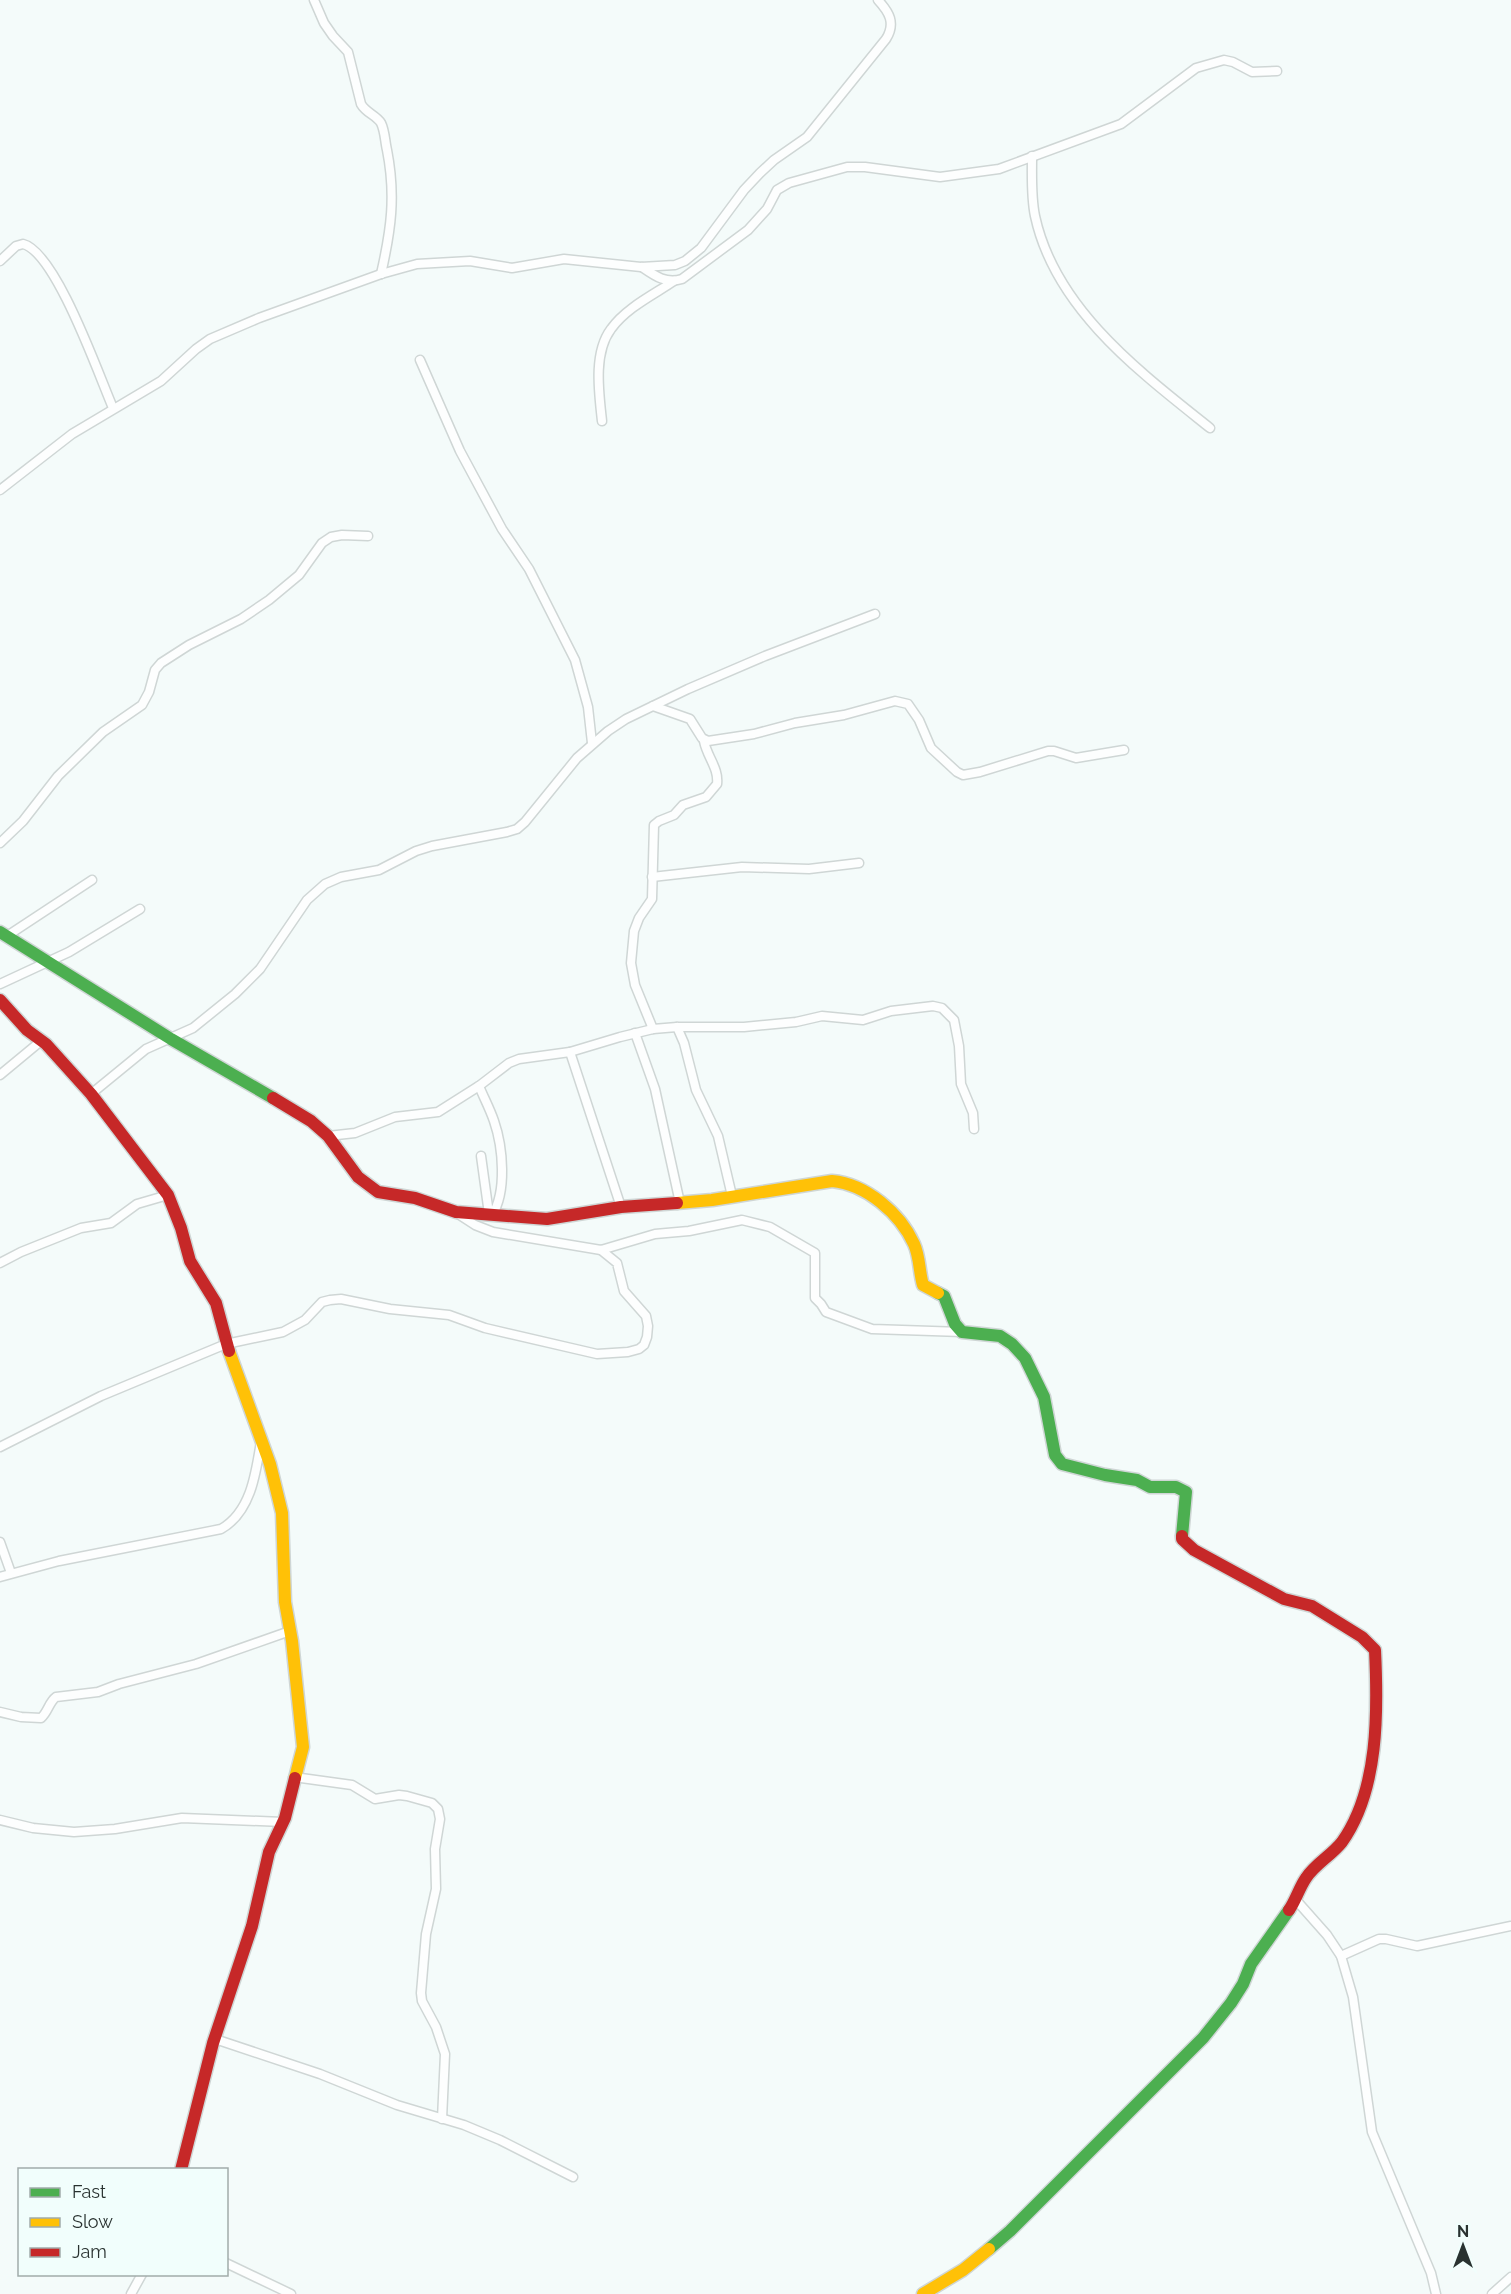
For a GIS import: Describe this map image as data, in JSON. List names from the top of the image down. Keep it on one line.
{"legend":["Fast","Slow","Jam"],"north":"top"}
